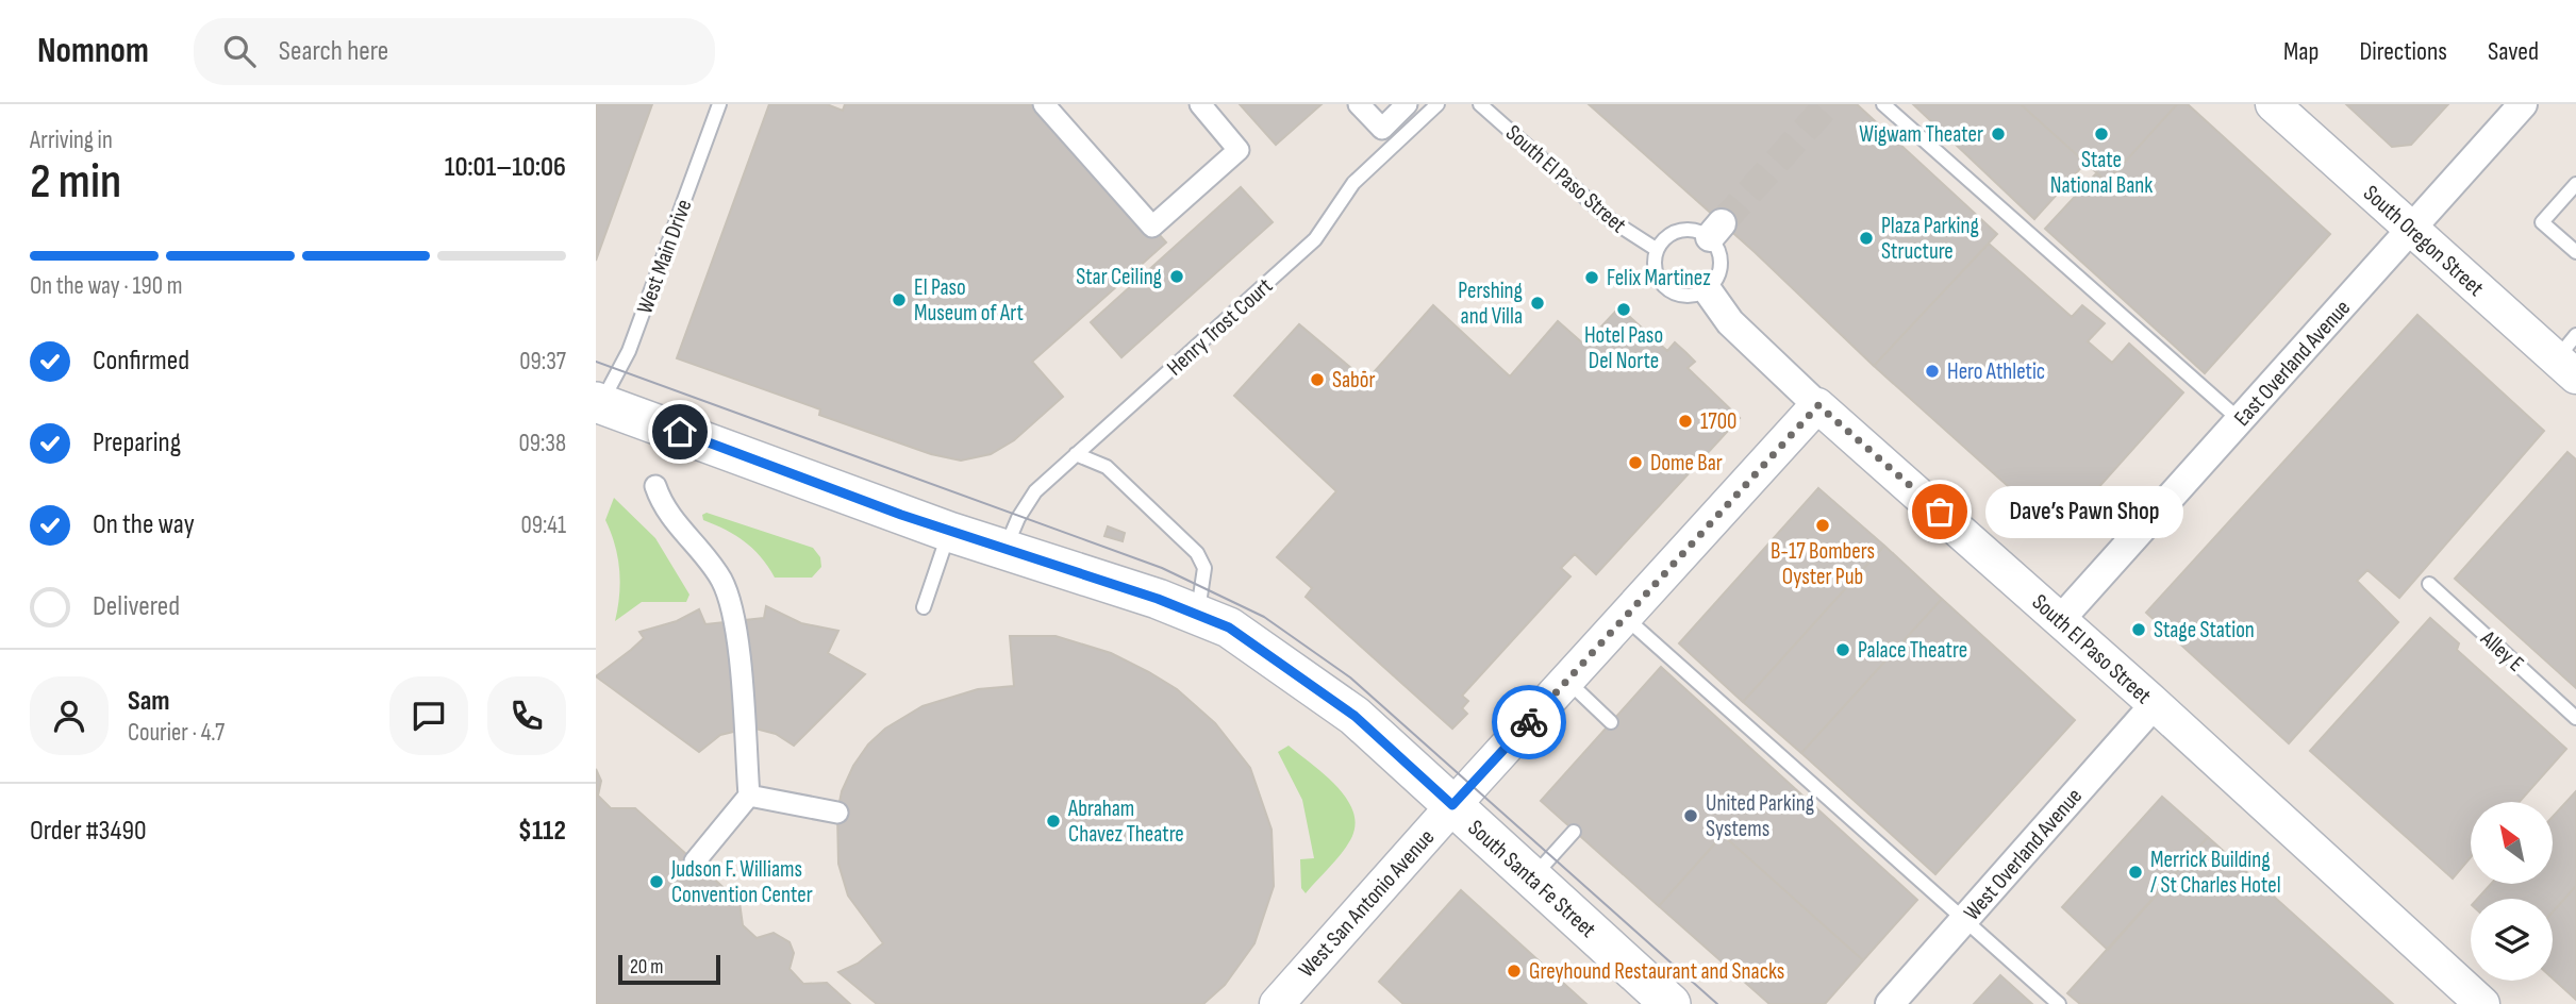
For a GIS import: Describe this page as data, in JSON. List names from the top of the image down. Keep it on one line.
{"streets":{"main road":["South Santa Fe Street"],"street":["South El Paso Street","South Oregon Street","East Overland Avenue","West Overland Avenue","West San Antonio Avenue"],"lane":["West Main Drive","Henry Trost Court","Alley E"]},"crossings":[["South El Paso Street","East Overland Avenue"],["South El Paso Street","West Overland Avenue"],["South El Paso Street","West San Antonio Avenue"],["South Oregon Street","East Overland Avenue"],["West Main Drive","South Santa Fe Street"],["Henry Trost Court","South Santa Fe Street"],["South Santa Fe Street","West San Antonio Avenue"]],"places":["Wigwam Theater","State National Bank","Plaza Parking Structure","Star Ceiling","Felix Martinez","El Paso Museum of Art","Pershing and Villa","Hotel Paso Del Norte","Hero Athletic","Sabōr","1700","Dome Bar","Dave’s Pawn Shop","B-17 Bombers Oyster Pub","Stage Station","Palace Theatre","United Parking Systems","Abraham Chavez Theatre","Merrick Building / St Charles Hotel","Judson F. Williams Convention Center","Greyhound Restaurant and Snacks"],"scale_bar":"20 m","north":"top left","page":{"header":"Nomnom","search":"Search here","nav":["Map","Directions","Saved"],"heading":["2 min","Arriving in","10:01–10:06"],"panel":["Sam","Courier · 4.7","Order #3490","$112"],"bar":"On the way · 190 m","list":[["Confirmed","09:37"],["Preparing","09:38"],["On the way","09:41"],"Delivered"],"bubble":"Dave’s Pawn Shop","scale":"20 m"}}
